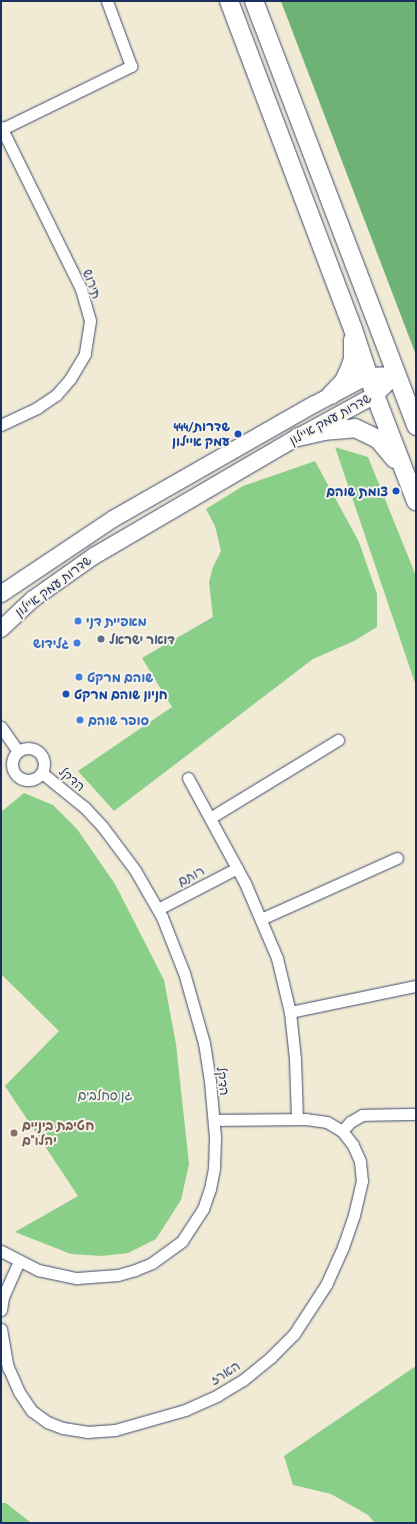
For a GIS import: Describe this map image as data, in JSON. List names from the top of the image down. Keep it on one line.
{"streets":{"main road":["שדרות עמק איילון"],"street":["תירוש","הדקל","רותם","הארז"]},"crossings":[["הדקל","רותם"],["הדקל","הארז"]],"parks":["גן סחלבים"],"places":["444/שדרות עמק איילון","צומת שוהם","מאפיית דני","דואר ישראל","גלידוש","שוהם מרקט","חניון שוהם מרקט","סופר שוהם","חטיבת ביניים יהלו\"ם"]}
